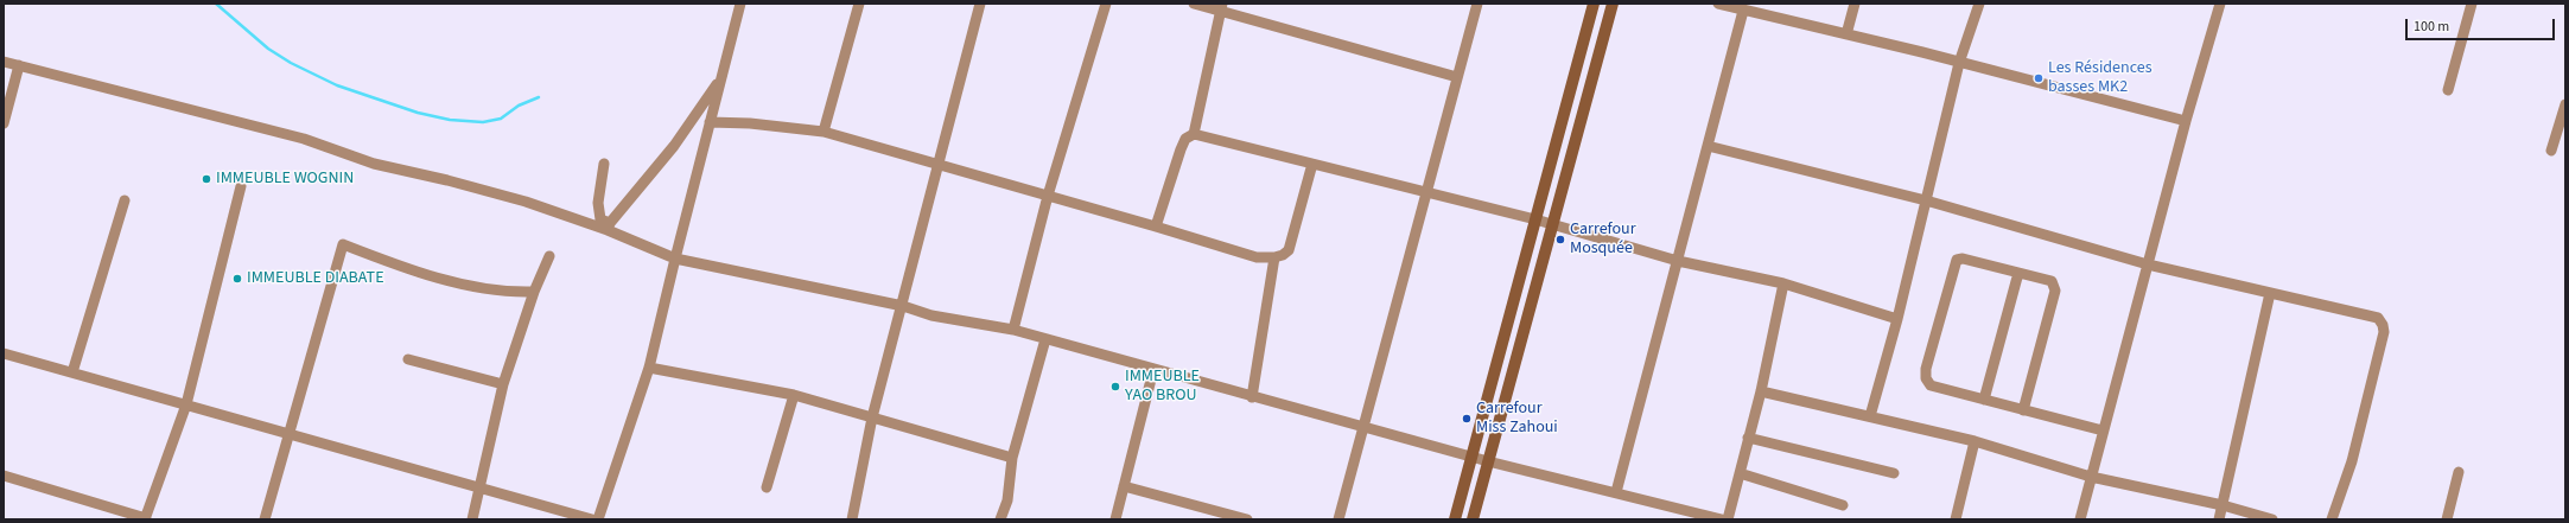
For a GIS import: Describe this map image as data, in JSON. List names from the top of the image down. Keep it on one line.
{"places":["Les Résidences basses MK2","IMMEUBLE WOGNIN","Carrefour Mosquée","IMMEUBLE DIABATE","IMMEUBLE YAO BROU","Carrefour Miss Zahoui"],"scale_bar":"100 m"}
